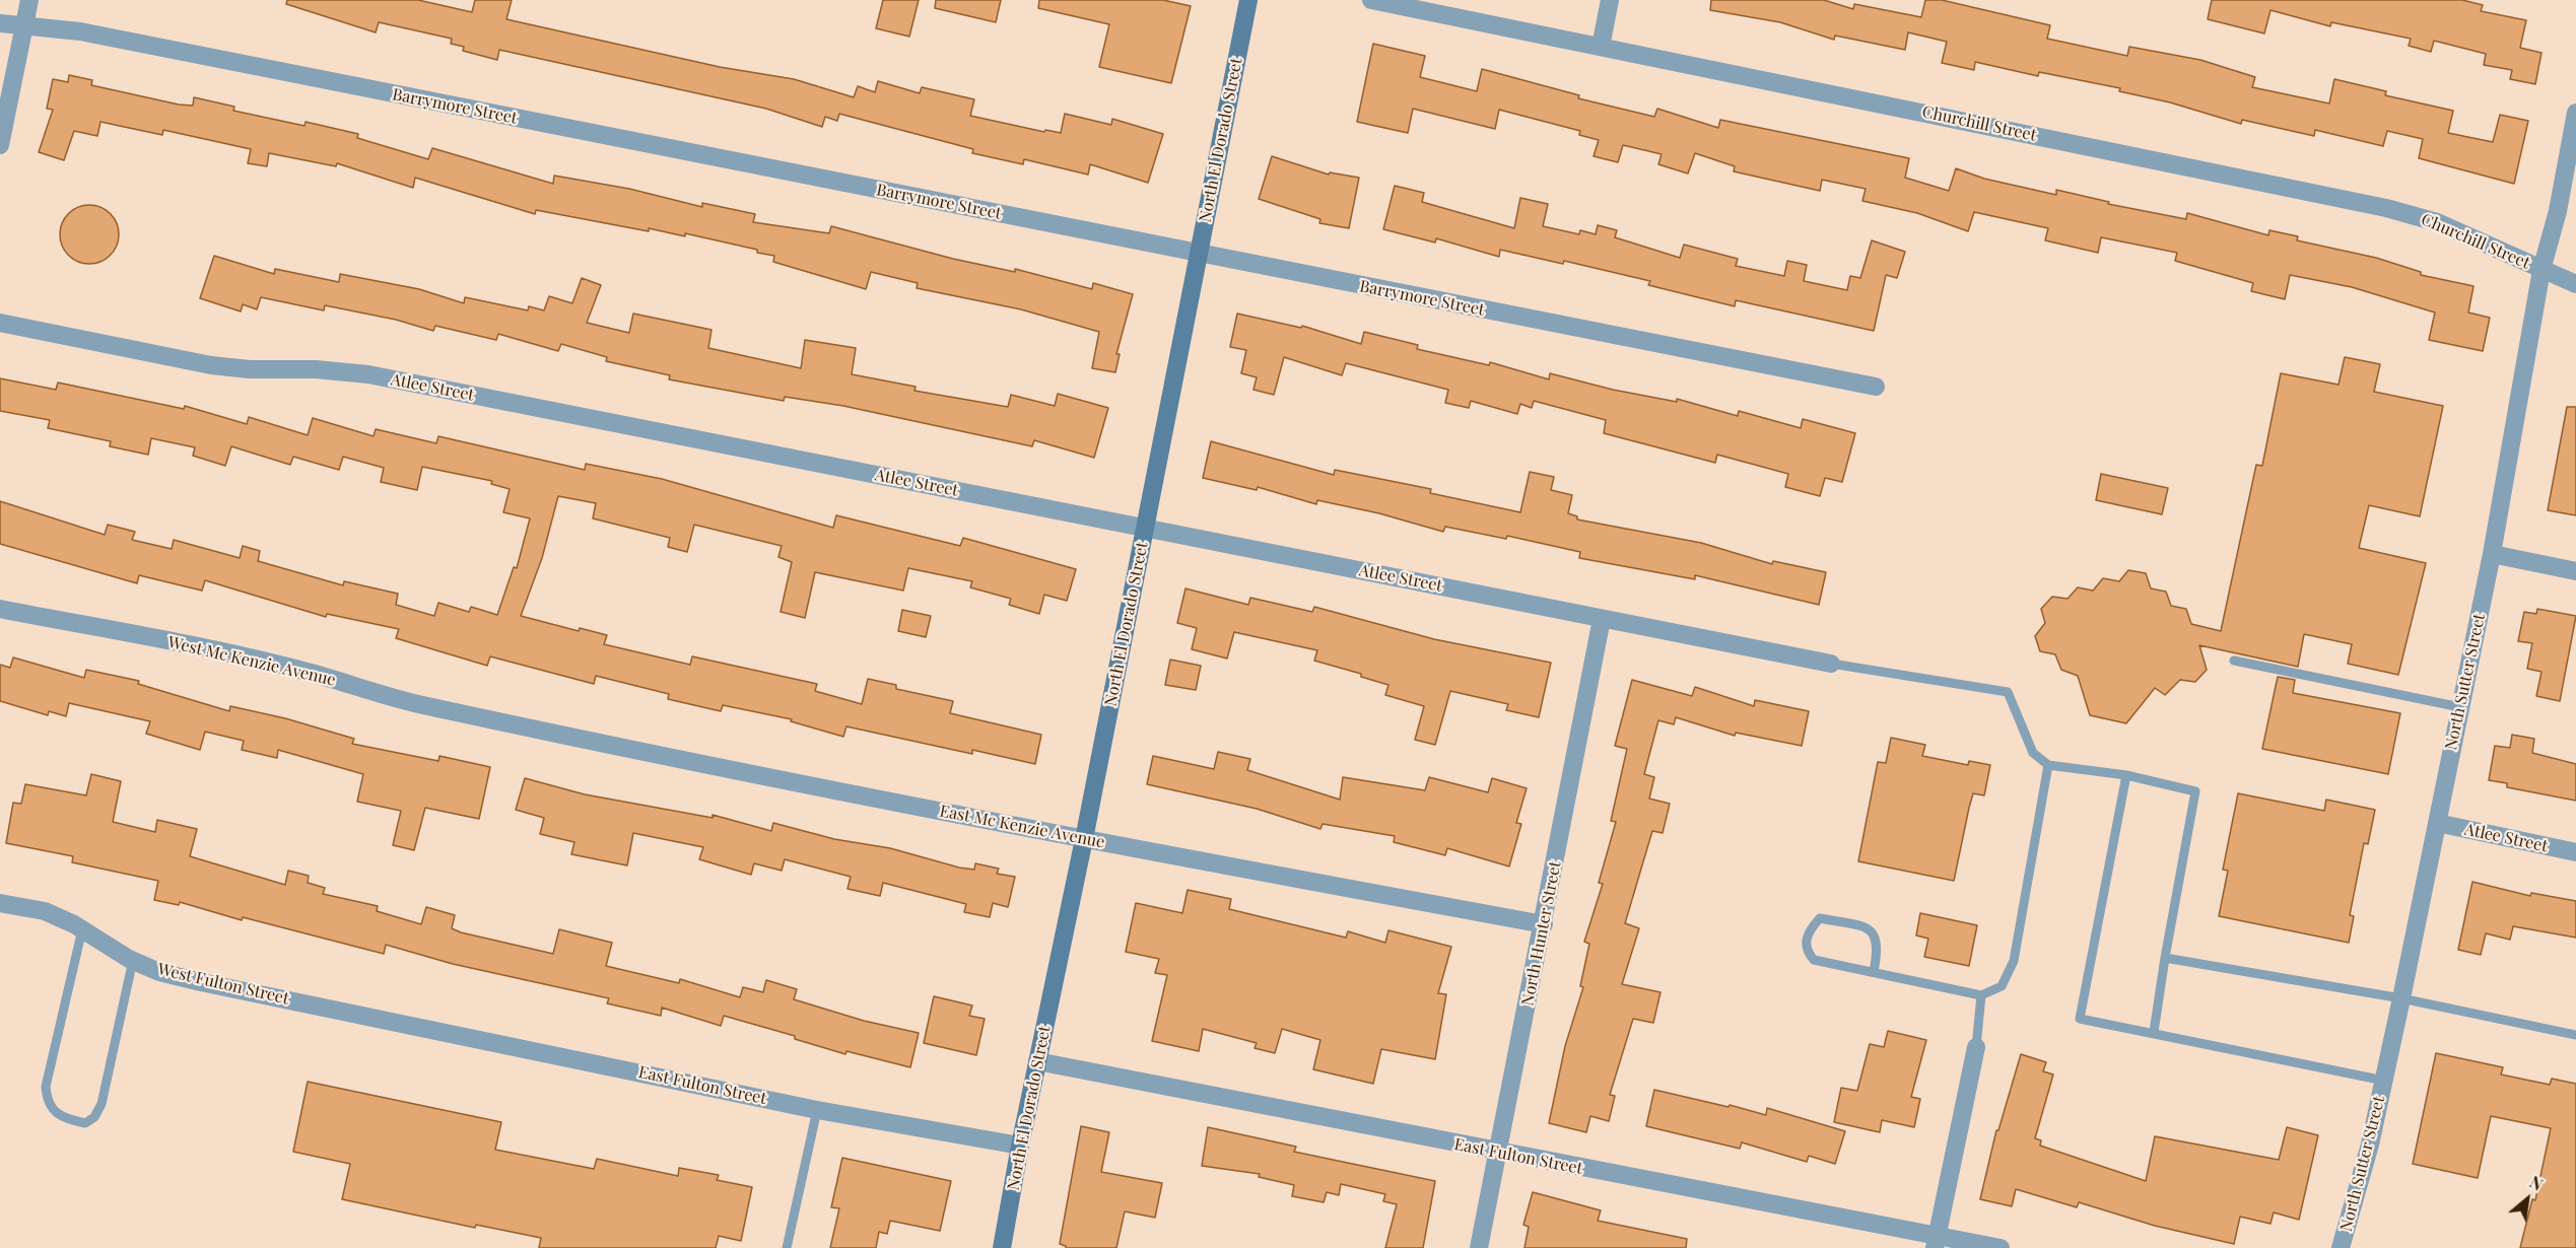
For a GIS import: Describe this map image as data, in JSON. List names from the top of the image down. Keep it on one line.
{"streets":{"main road":["North El Dorado Street"],"street":["Barrymore Street","Churchill Street","Atlee Street","West Mc Kenzie Avenue","North Sutter Street","East Mc Kenzie Avenue","North Hunter Street","West Fulton Street","East Fulton Street"]},"crossings":[["Barrymore Street","North El Dorado Street"],["Churchill Street","North Sutter Street"],["North El Dorado Street","Atlee Street"],["North El Dorado Street","East Mc Kenzie Avenue"],["North El Dorado Street","East Fulton Street"],["Atlee Street","North Sutter Street"],["Atlee Street","North Hunter Street"],["West Mc Kenzie Avenue","East Mc Kenzie Avenue"],["East Mc Kenzie Avenue","North Hunter Street"],["North Hunter Street","East Fulton Street"],["West Fulton Street","East Fulton Street"]],"north":"top right"}
